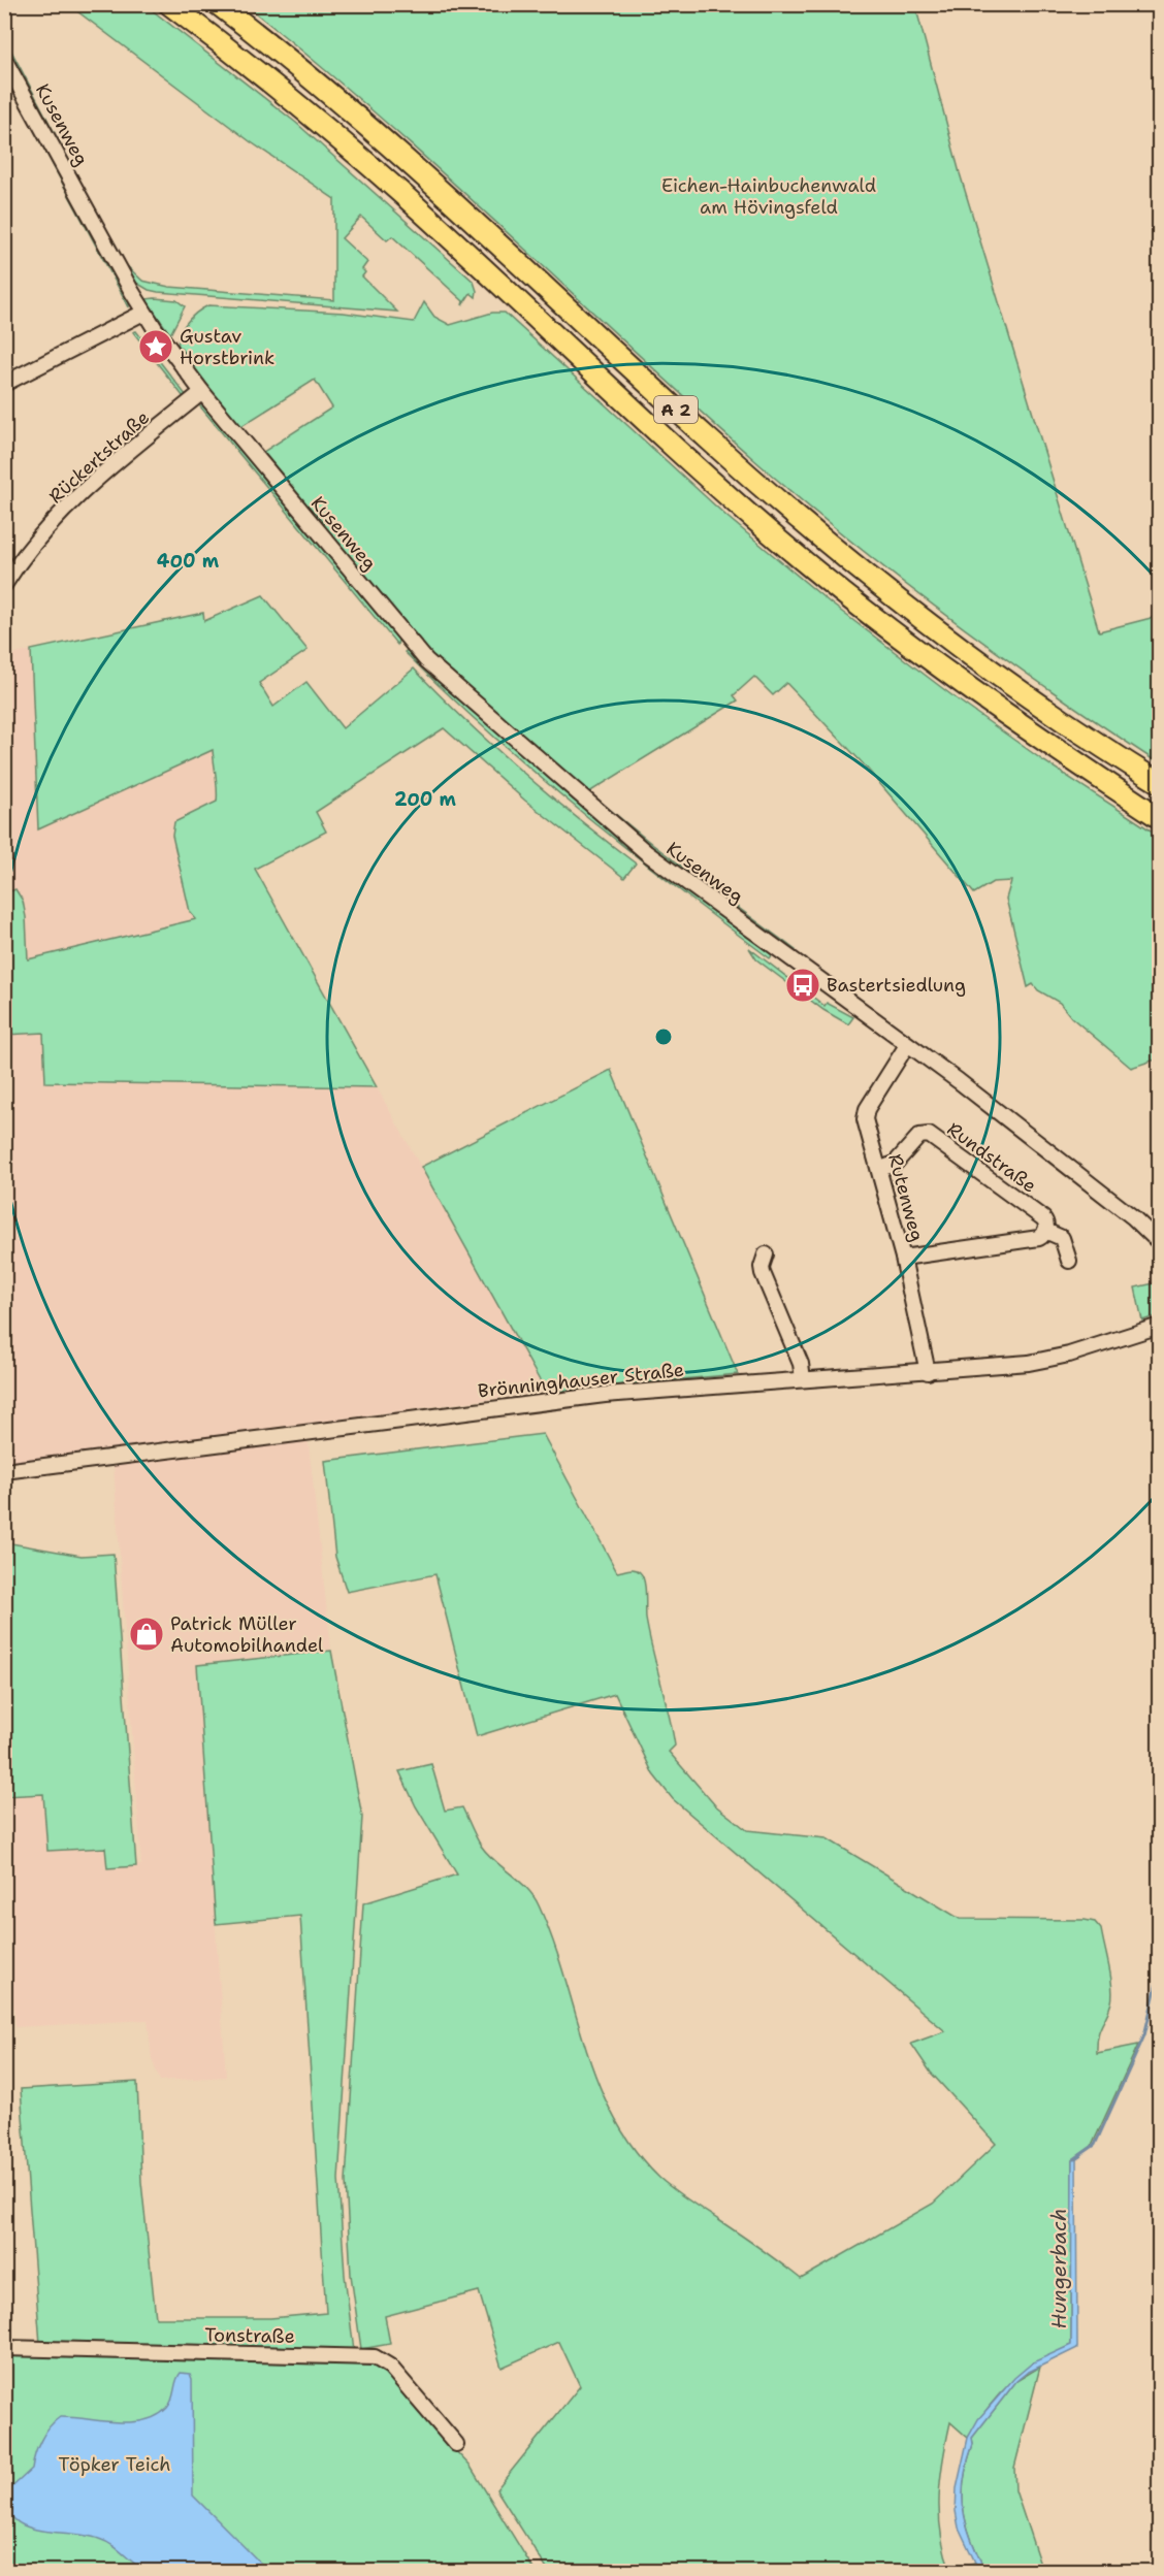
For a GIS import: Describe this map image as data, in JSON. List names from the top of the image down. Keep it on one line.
{"streets":{"highway":["A 2"],"street":["Kusenweg","Rückertstraße","Rundstraße","Rutenweg","Brönninghauser Straße","Tonstraße"]},"crossings":[["Kusenweg","Rückertstraße"],["Kusenweg","Rutenweg"],["Rundstraße","Rutenweg"],["Rutenweg","Brönninghauser Straße"]],"water":["Hungerbach"],"parks":["Eichen-Hainbuchenwald am Hövingsfeld","Töpker Teich"],"places":{"place":["Gustav Horstbrink"],"bus stop":["Bastertsiedlung"],"shop":["Patrick Müller Automobilhandel"]},"rings":["400 m","200 m"]}
